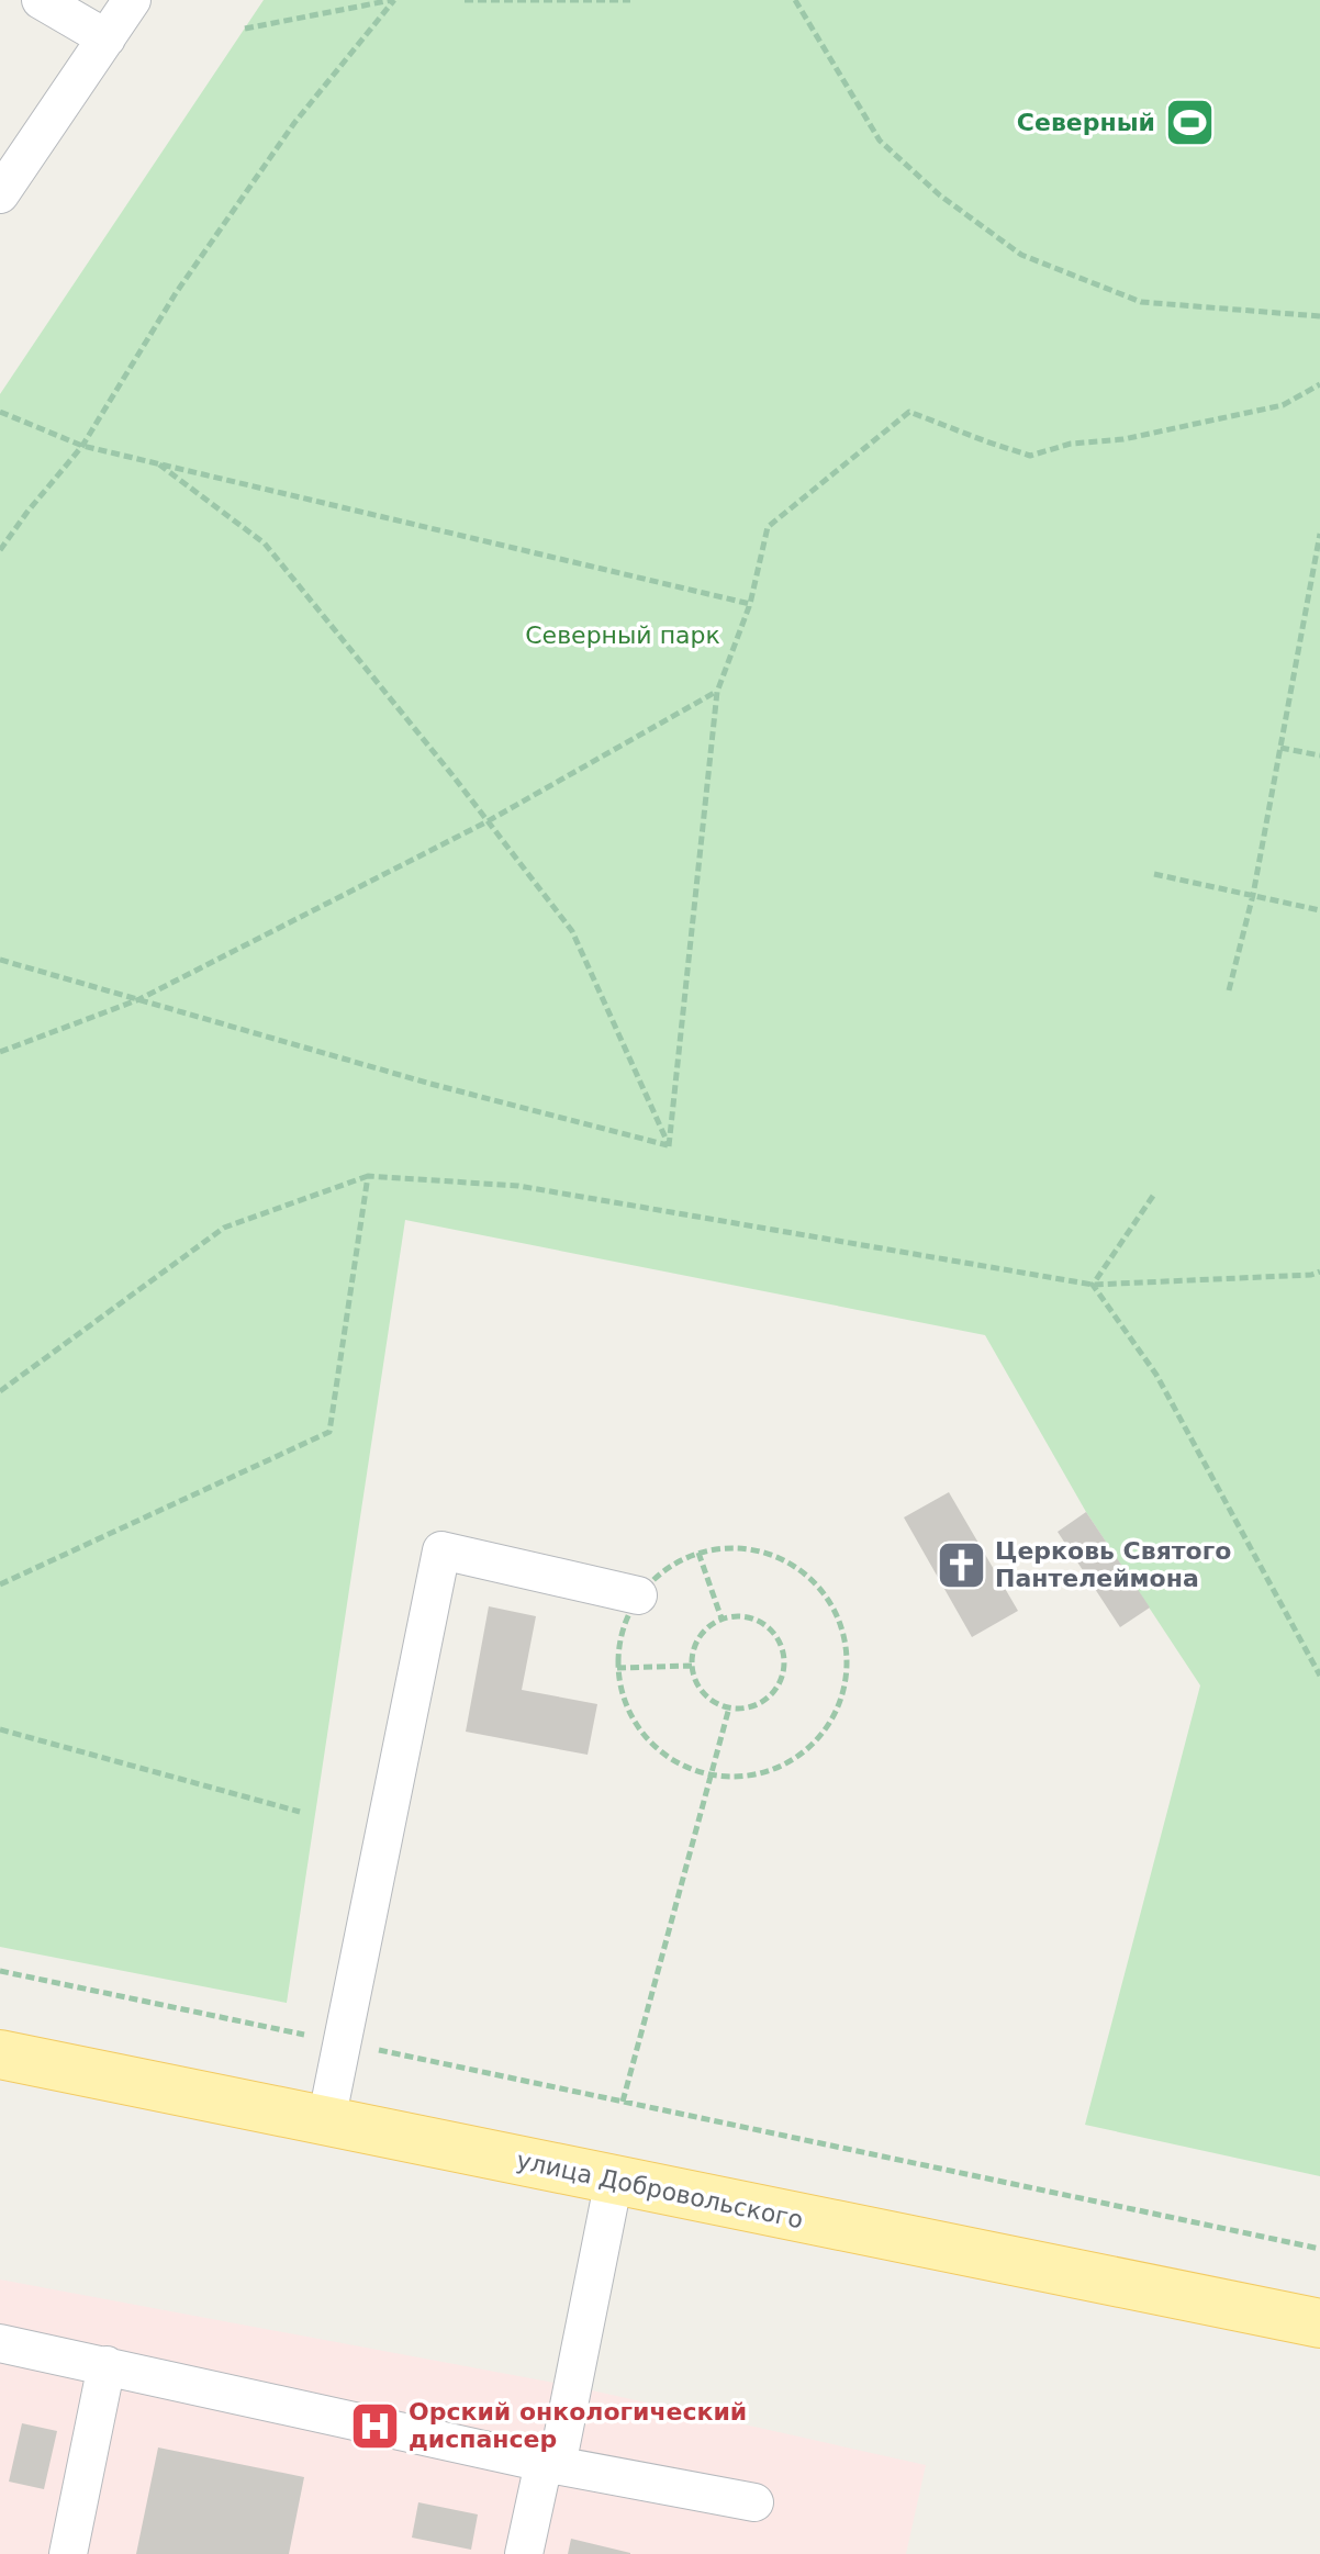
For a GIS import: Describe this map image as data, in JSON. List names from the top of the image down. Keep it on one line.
{"streets":{"main road":["улица Добровольского"]},"parks":["Северный парк"],"places":{"sports":["Северный"],"church":["Церковь Святого Пантелеймона"],"hospital":["Орский онкологический диспансер"]}}
